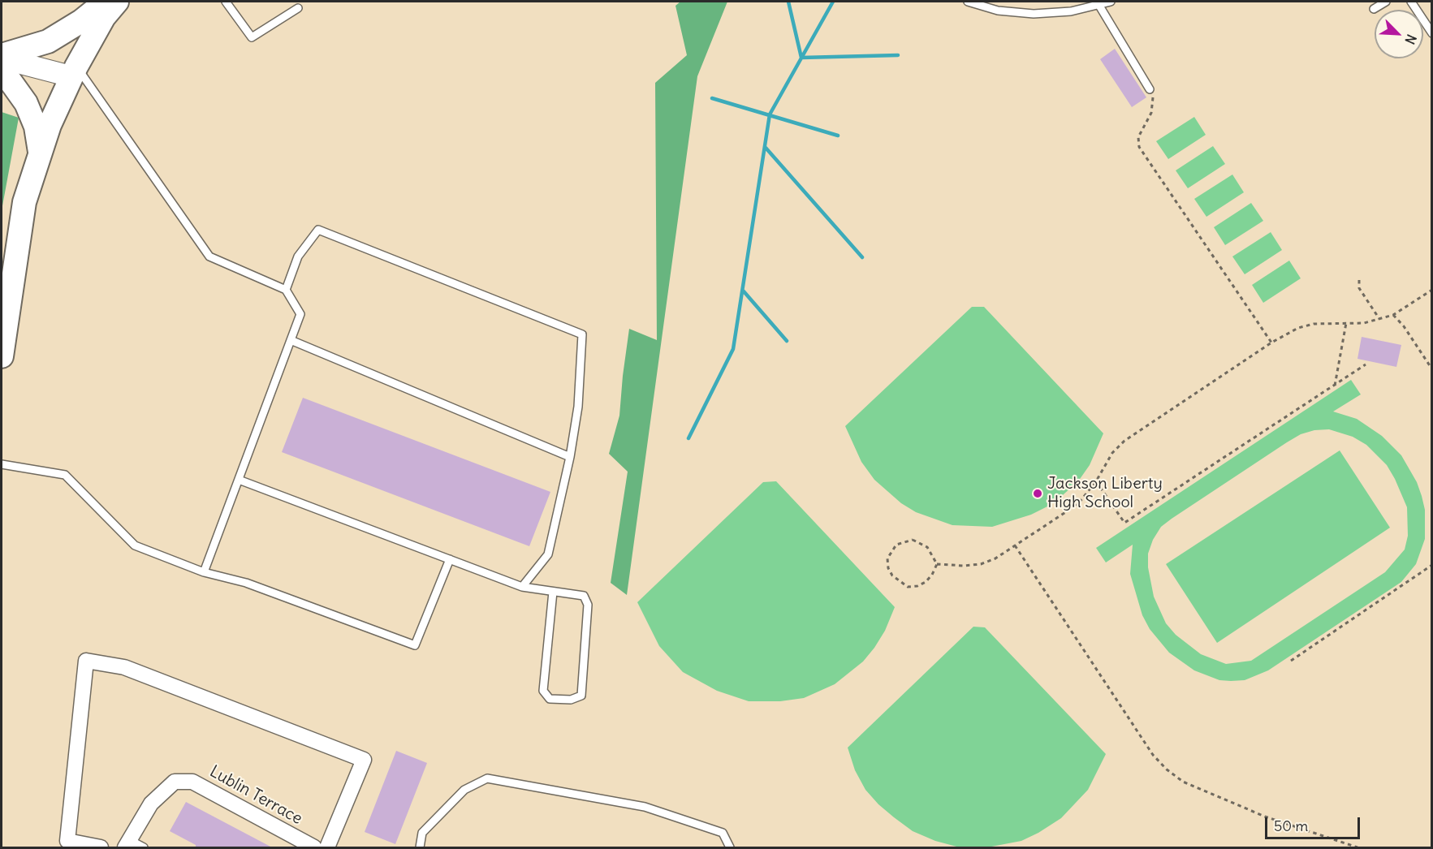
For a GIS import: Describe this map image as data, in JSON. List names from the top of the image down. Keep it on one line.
{"streets":{"street":["Lublin Terrace"]},"places":["Jackson Liberty High School"],"scale_bar":"50 m","north":"bottom right"}
